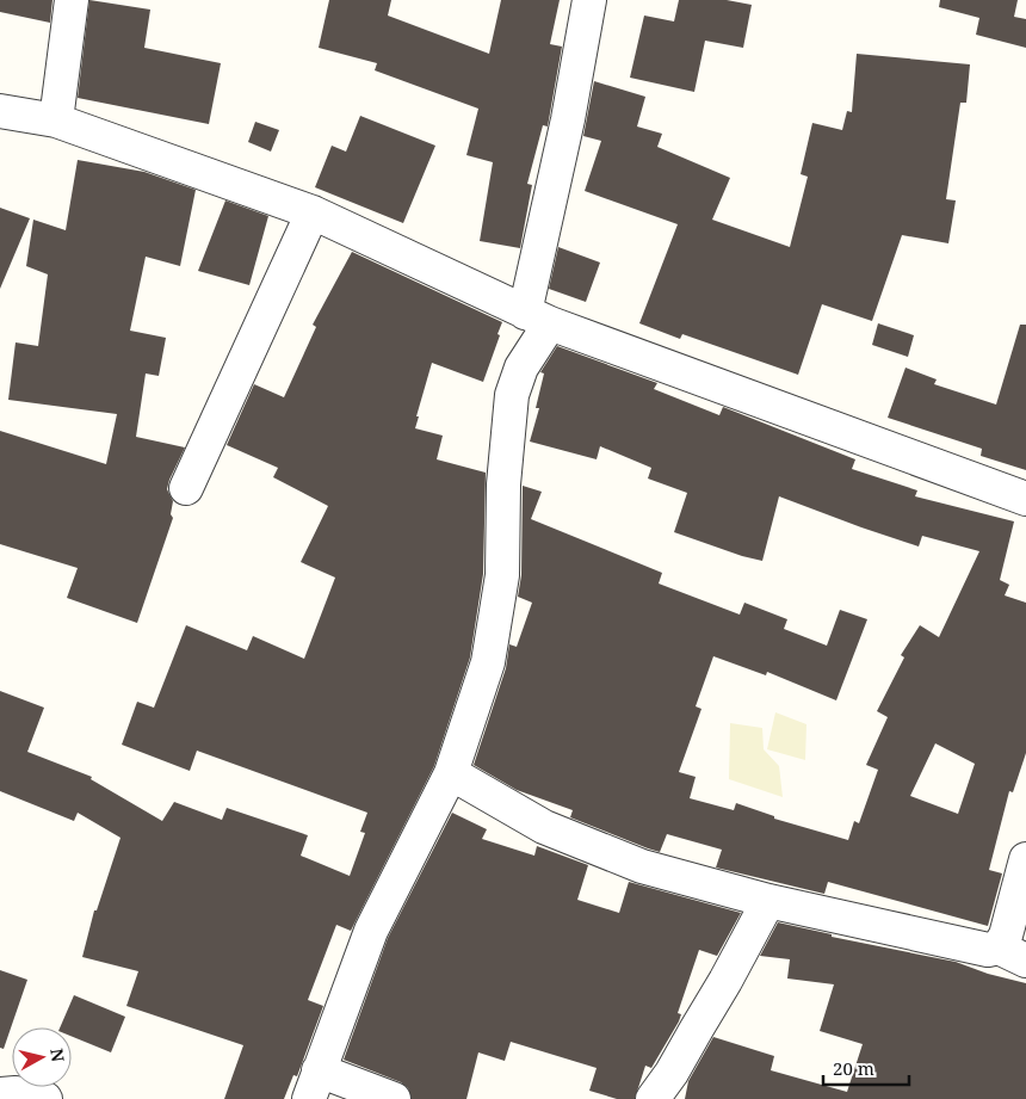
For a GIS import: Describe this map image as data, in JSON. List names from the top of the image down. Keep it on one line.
{"scale_bar":"20 m","north":"right"}
